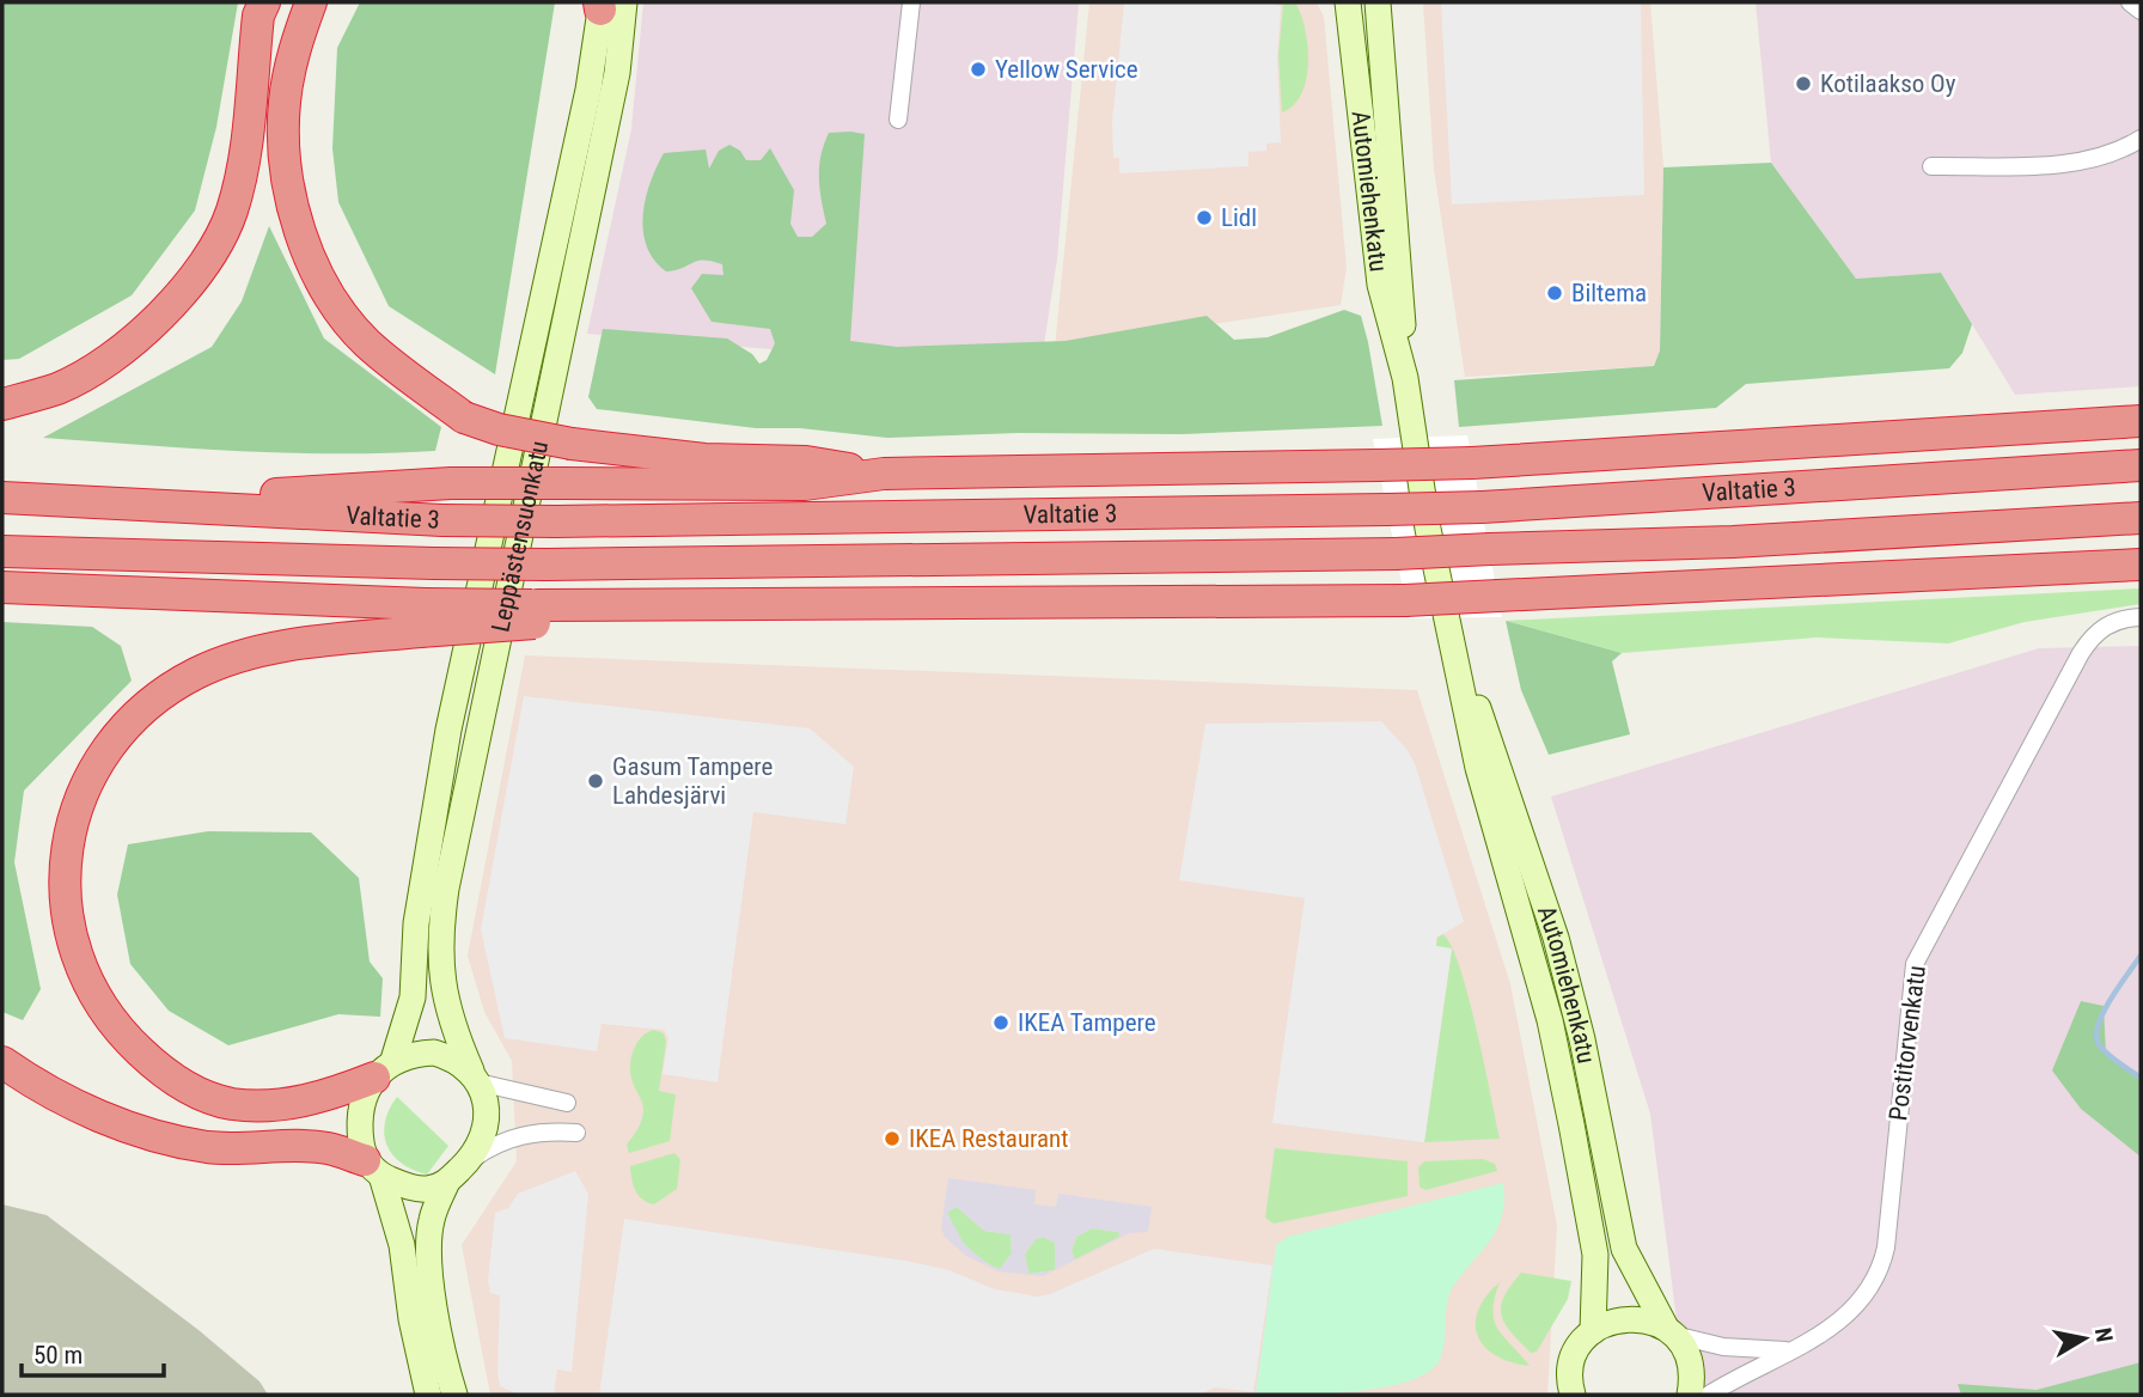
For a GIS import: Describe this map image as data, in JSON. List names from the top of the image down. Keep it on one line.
{"streets":{"highway":["Valtatie 3"],"main road":["Automiehenkatu","Leppästensuonkatu"],"street":["Postitorvenkatu"]},"places":["Yellow Service","Kotilaakso Oy","Lidl","Biltema","Gasum Tampere Lahdesjärvi","IKEA Tampere","IKEA Restaurant"],"scale_bar":"50 m","north":"right"}
